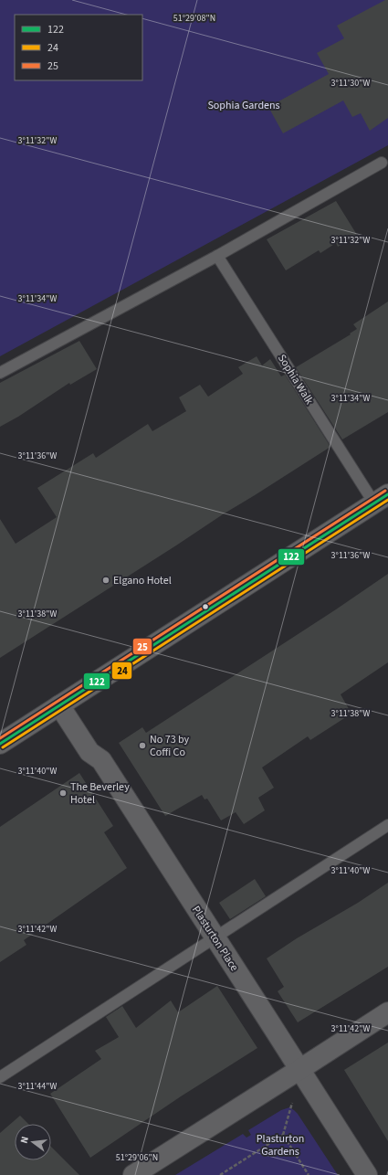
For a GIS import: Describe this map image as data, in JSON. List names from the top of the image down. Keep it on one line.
{"streets":{"street":["Plasturton Place"],"lane":["Sophia Walk"]},"parks":["Sophia Gardens","Plasturton Gardens"],"places":["Elgano Hotel","No 73 by Coffi Co","The Beverley Hotel"],"lines":["transit line 25","transit line 122","transit line 24"],"legend":["122","24","25"],"north":"left","coordinates":["51°29'08\"N","3°11'30\"W","3°11'32\"W","3°11'34\"W","3°11'36\"W","3°11'38\"W","3°11'40\"W","3°11'42\"W","3°11'44\"W","51°29'06\"N"]}
